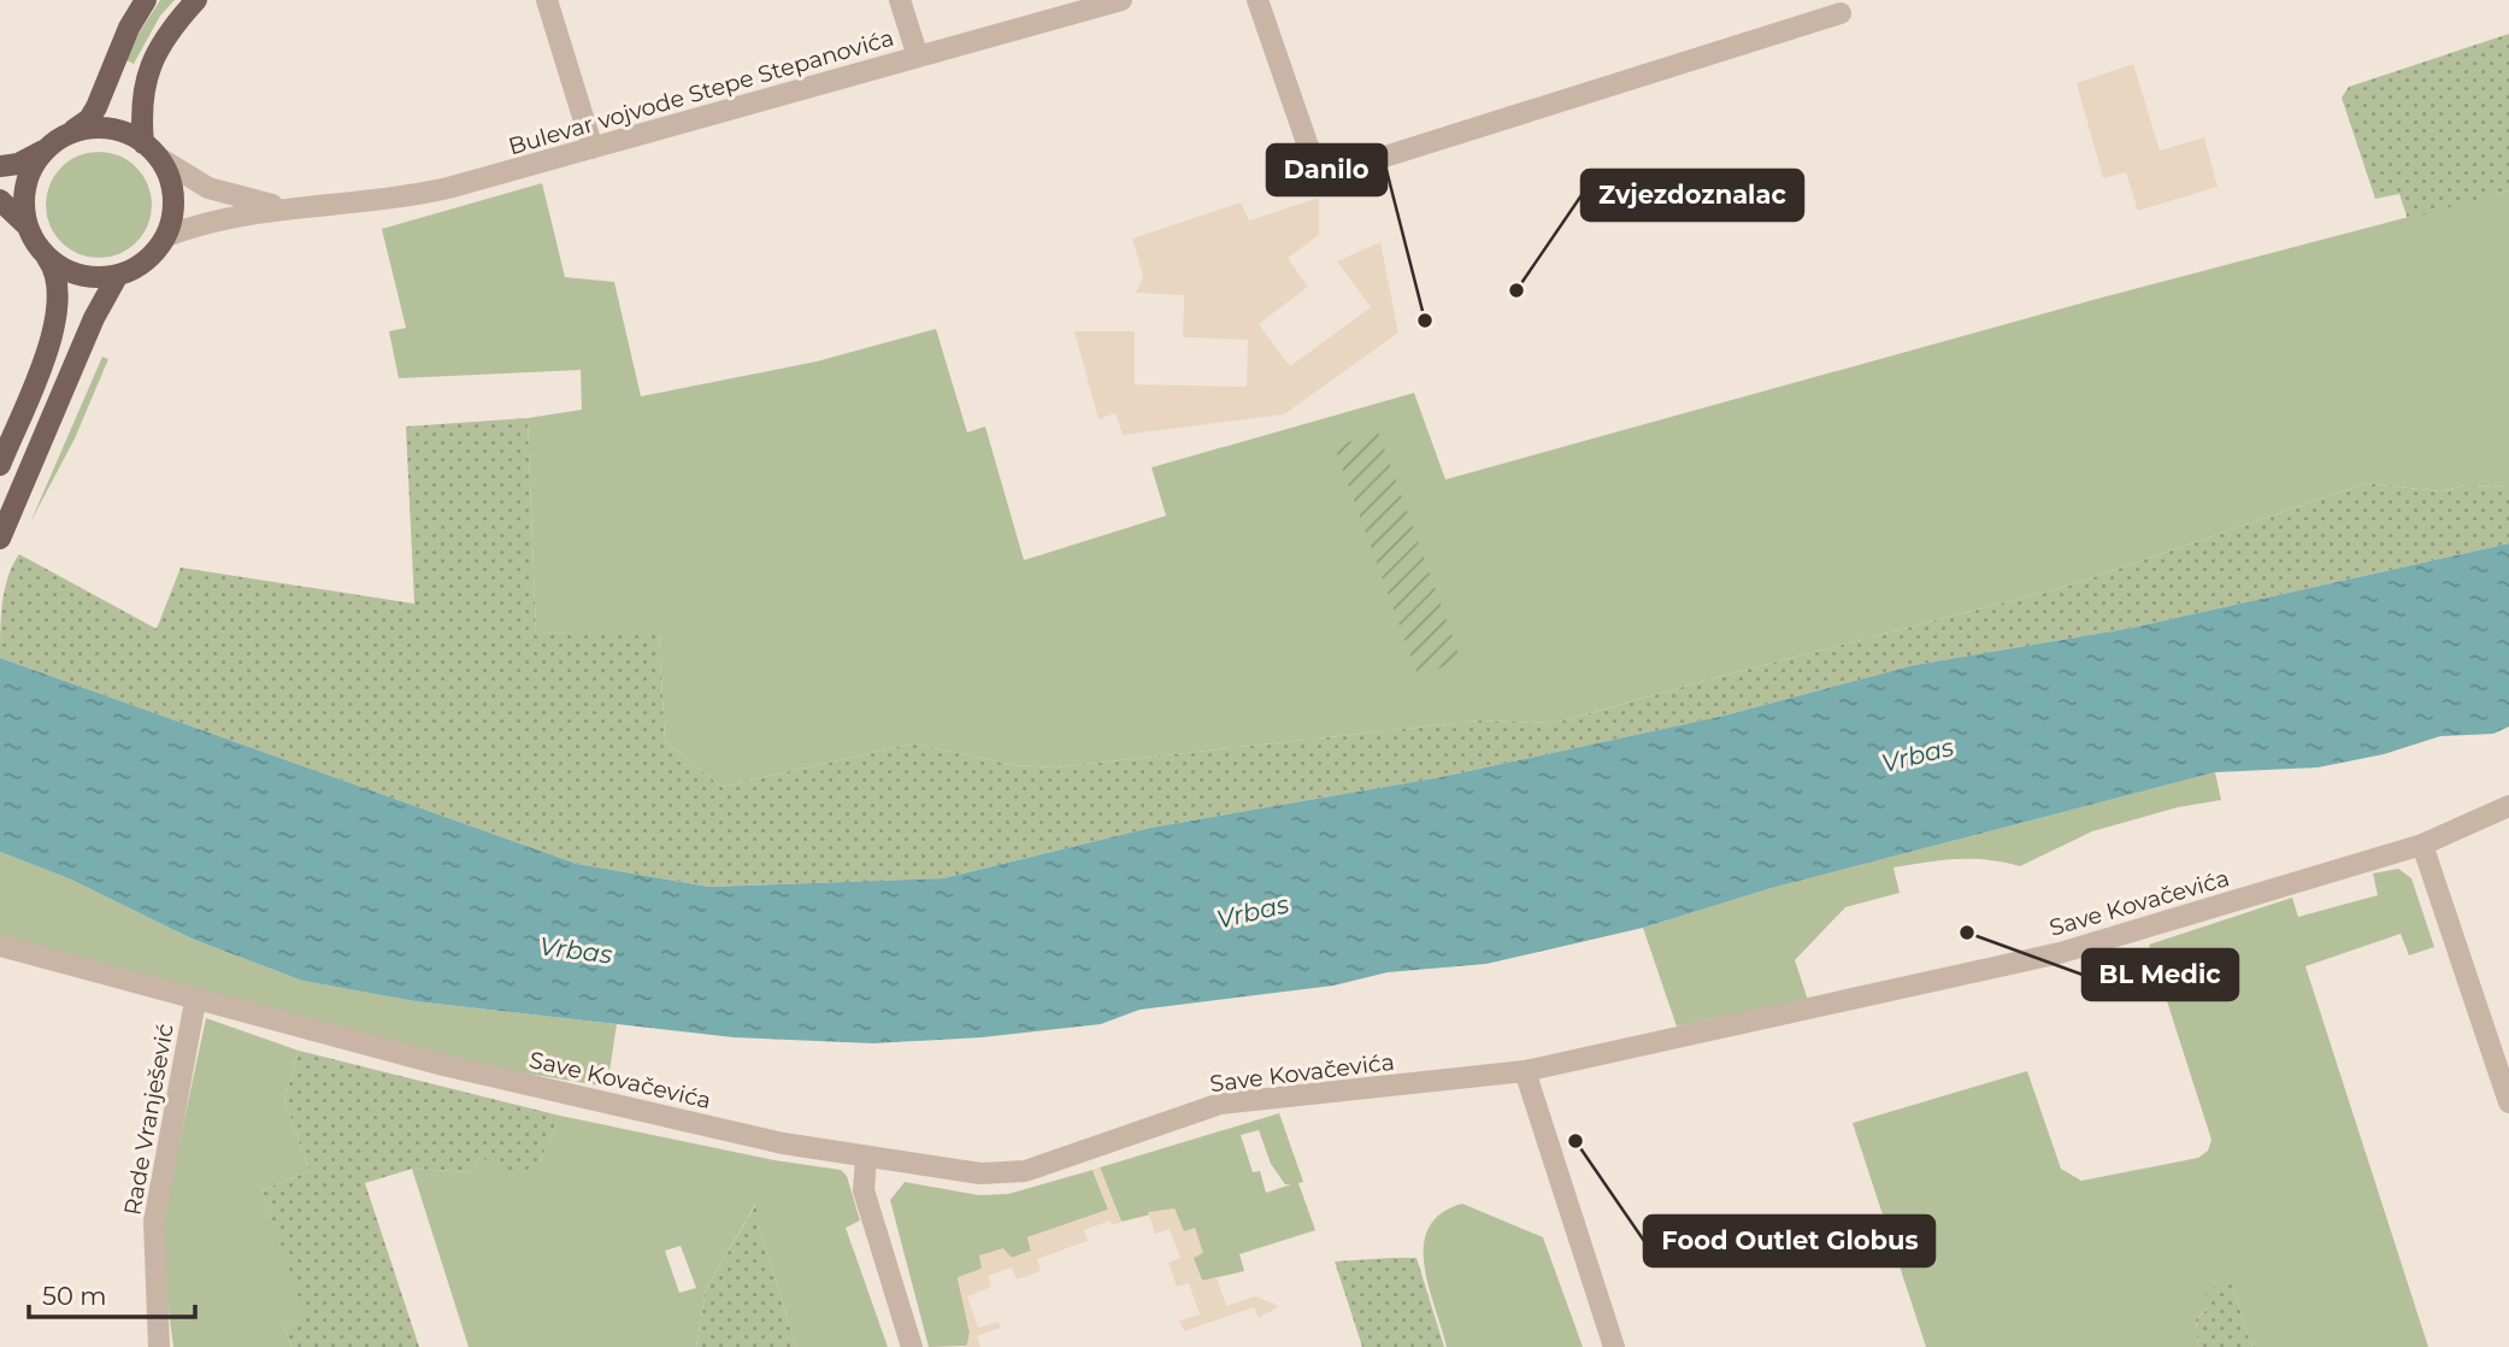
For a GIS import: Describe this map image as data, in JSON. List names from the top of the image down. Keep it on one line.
{"streets":{"street":["Bulevar vojvode Stepe Stepanovića","Save Kovačevića","Rade Vranješević"]},"crossings":[["Save Kovačevića","Rade Vranješević"]],"water":["Vrbas"],"places":["Zvjezdoznalac","Danilo","BL Medic","Food Outlet Globus"],"scale_bar":"50 m"}
